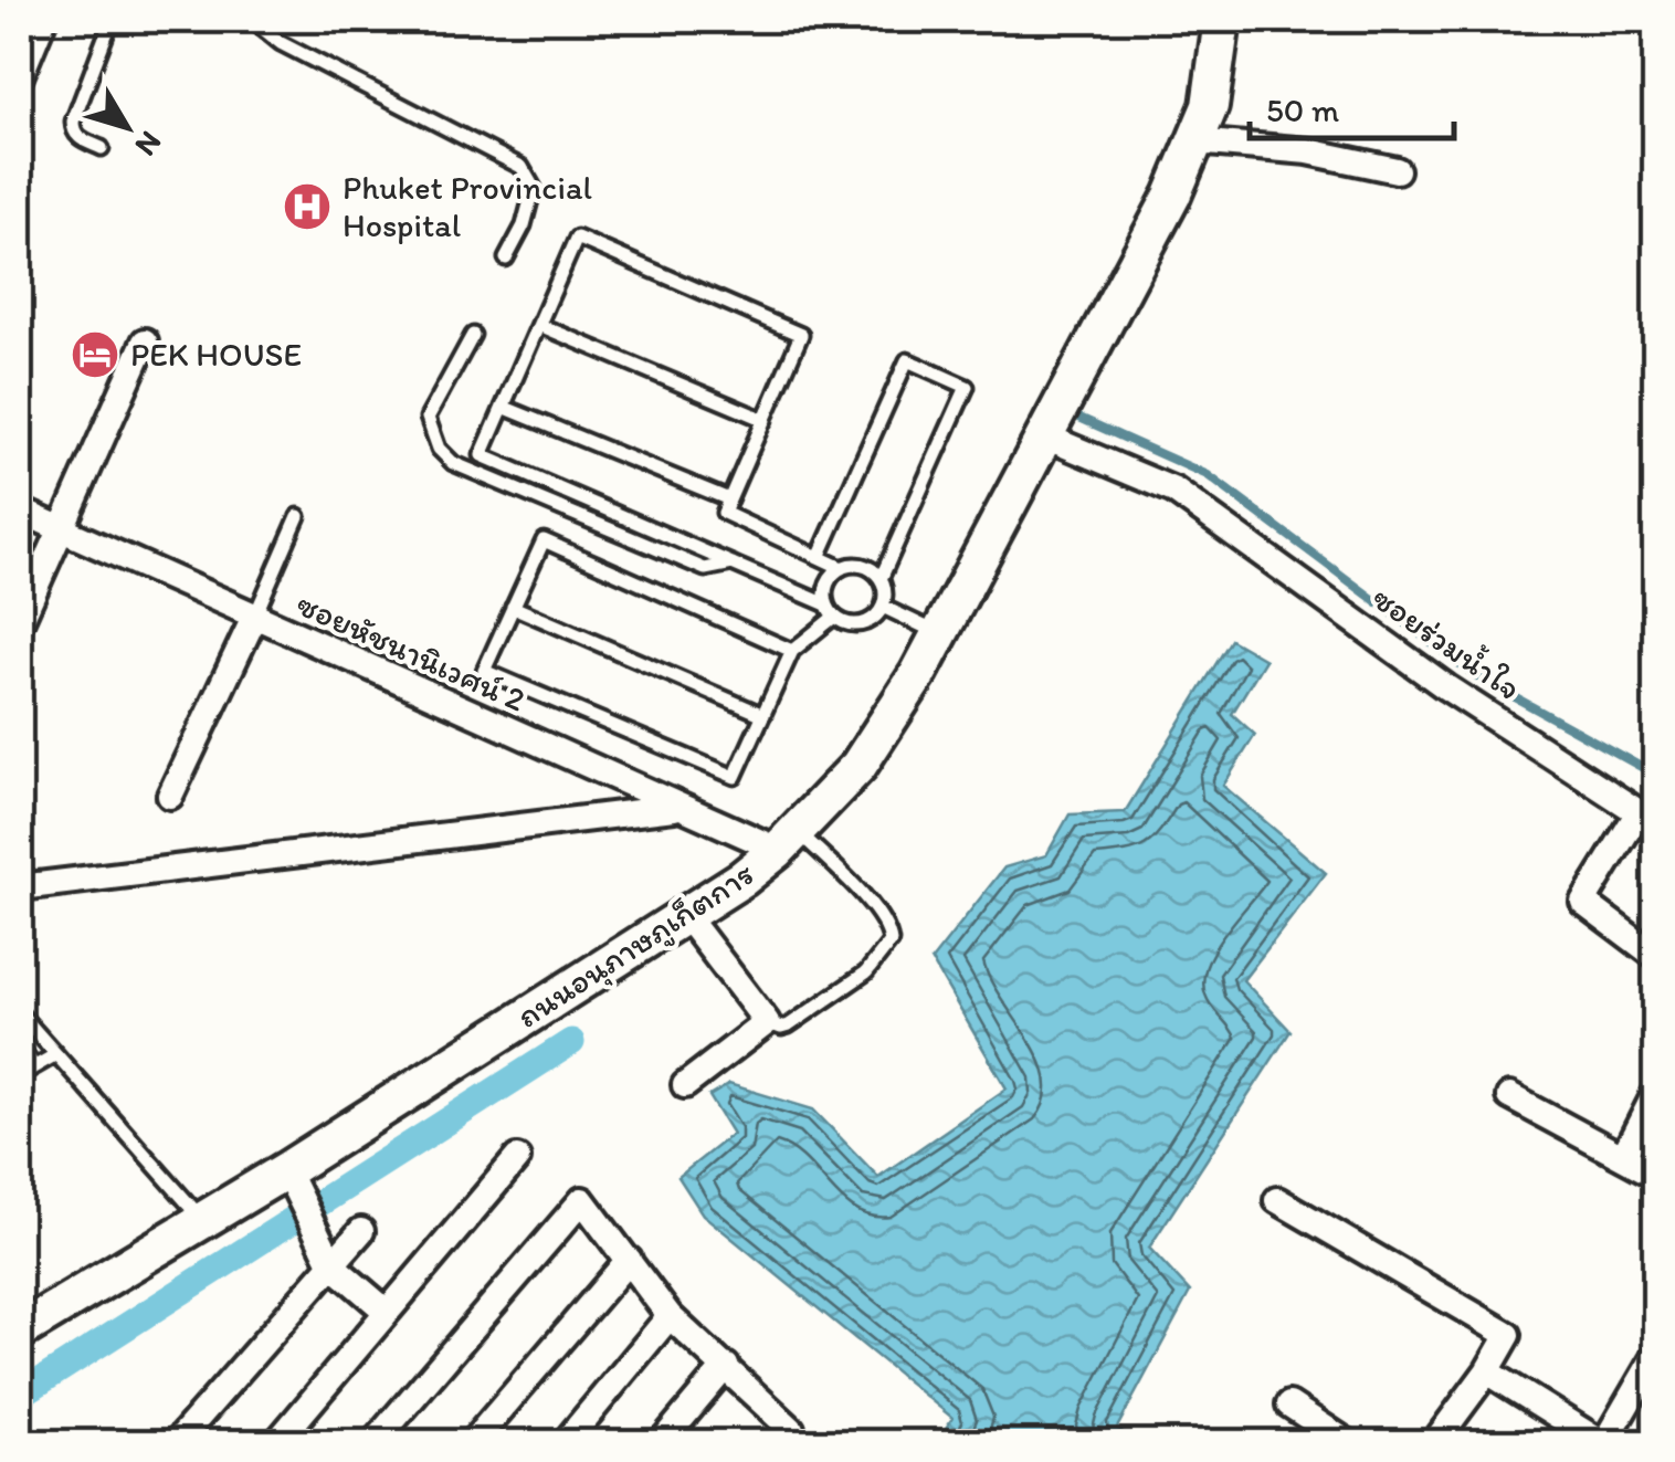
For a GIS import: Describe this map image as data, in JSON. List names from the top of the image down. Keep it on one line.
{"streets":{"street":["ซอยร่วมน้ำใจ","ซอยหัชนานิเวศน์ 2","ถนนอนุภาษภูเก็ตการ"]},"crossings":[["ซอยร่วมน้ำใจ","ถนนอนุภาษภูเก็ตการ"],["ซอยหัชนานิเวศน์ 2","ถนนอนุภาษภูเก็ตการ"]],"places":{"hospital":["Phuket Provincial Hospital"],"hotel":["PEK HOUSE"]},"scale_bar":"50 m","north":"bottom right"}
